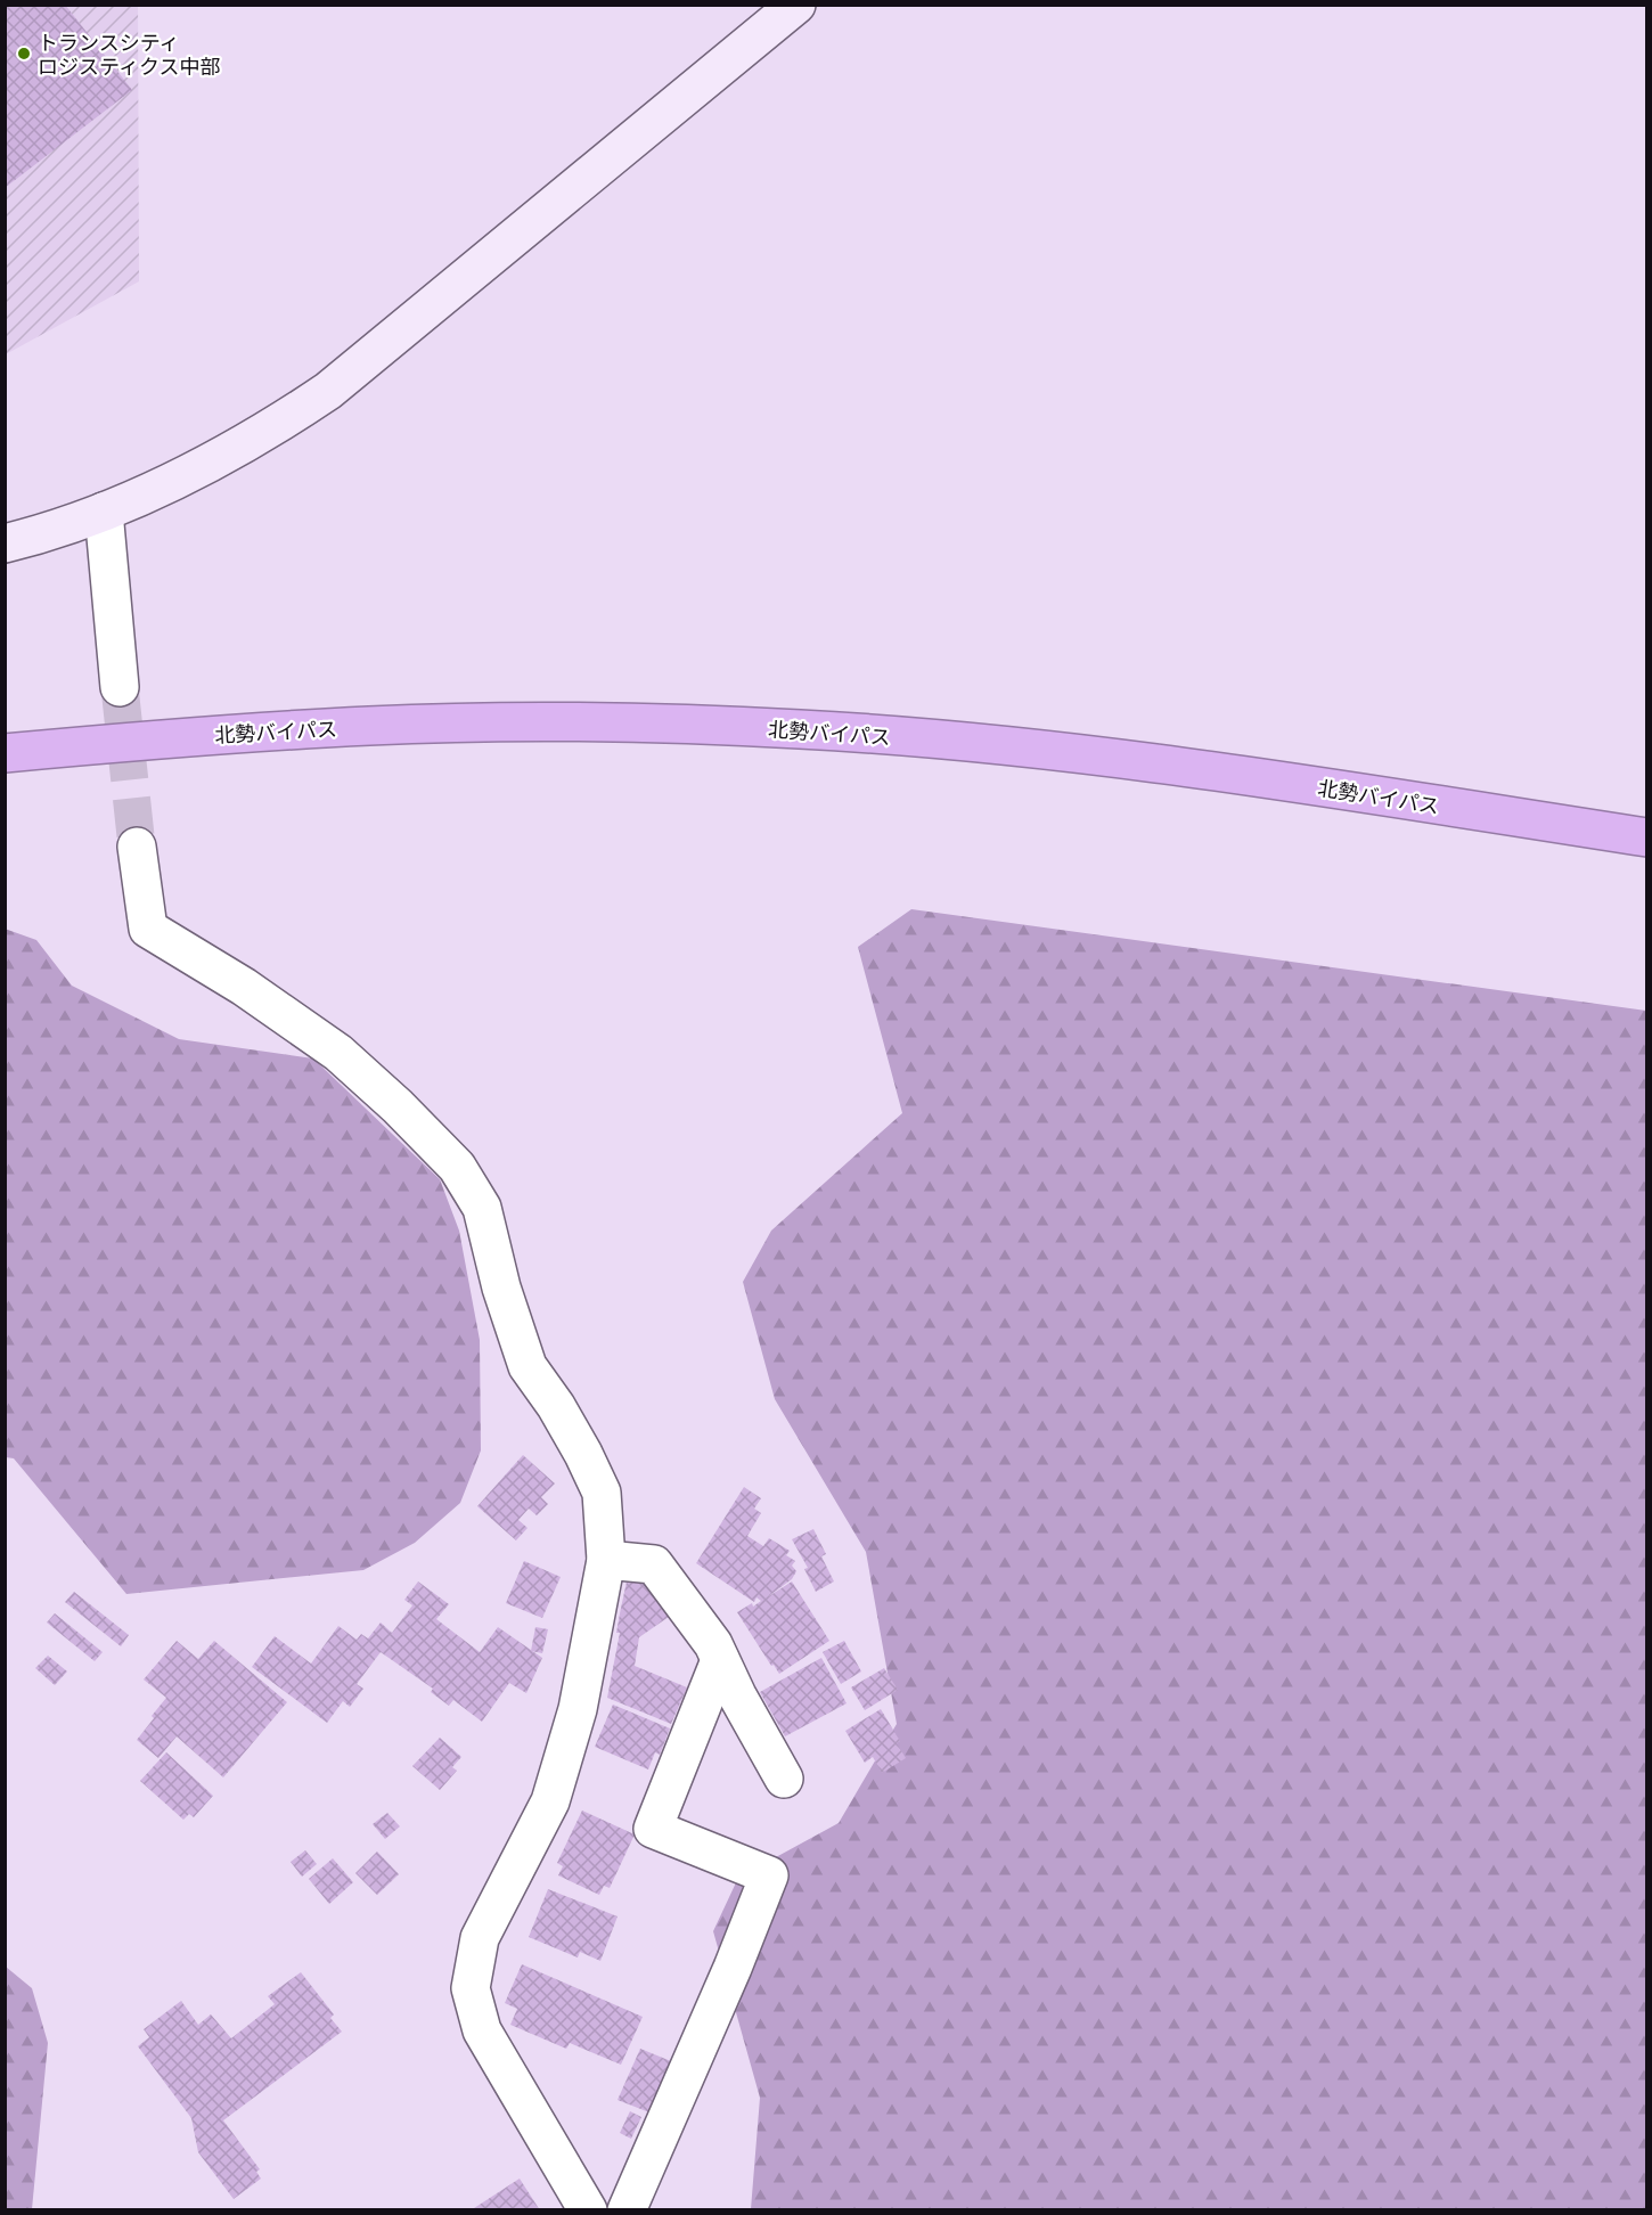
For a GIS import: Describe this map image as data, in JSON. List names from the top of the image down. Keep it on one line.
{"streets":{"highway":["北勢バイパス"]},"places":["トランスシティ ロジスティクス中部"]}
